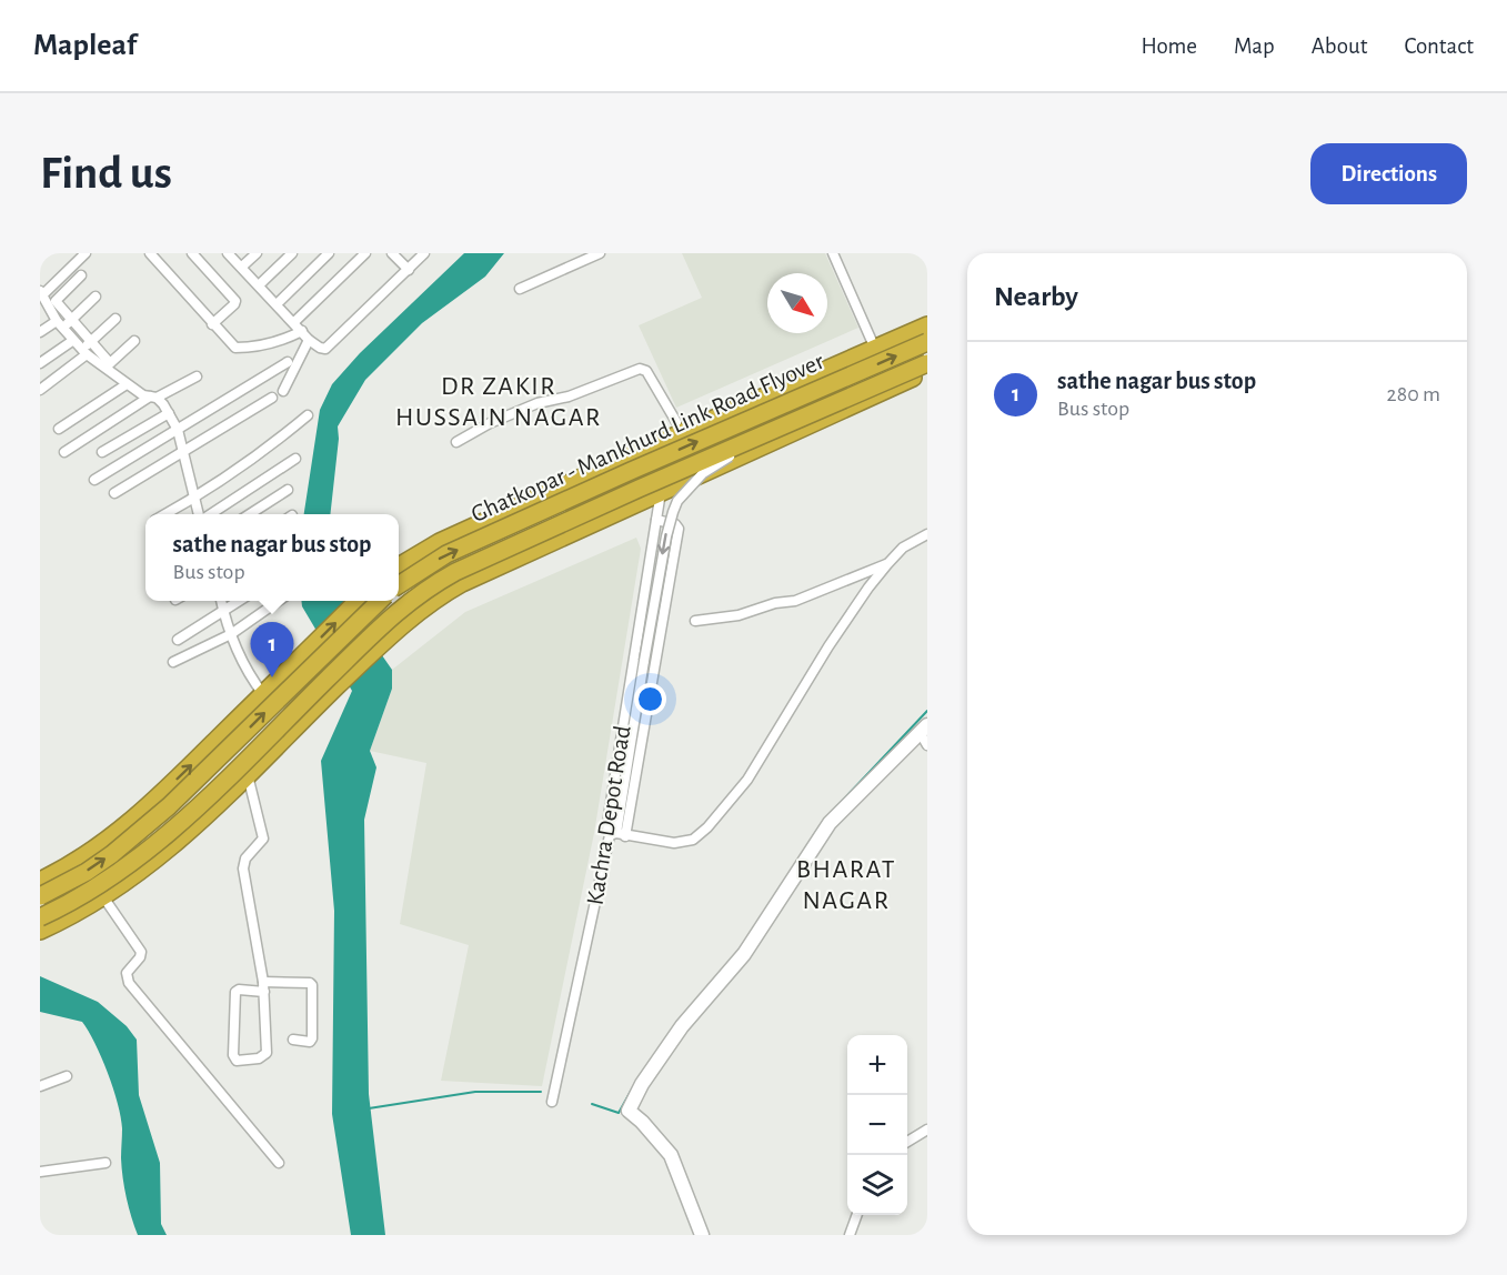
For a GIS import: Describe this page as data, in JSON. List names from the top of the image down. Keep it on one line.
{"streets":{"highway":["Ghatkopar - Mankhurd Link Road Flyover"],"street":["Kachra Depot Road"]},"crossings":[["Ghatkopar - Mankhurd Link Road Flyover","Kachra Depot Road"]],"districts":["DR ZAKIR HUSSAIN NAGAR","BHARAT NAGAR"],"north":"bottom right","page":{"header":"Mapleaf","nav":["Home","Map","About","Contact"],"buttons":"Directions","title":"Find us","heading":"Nearby","list":[{"mark":"1","name":"sathe nagar bus stop","note":"Bus stop","value":"280 m"}],"popup":["sathe nagar bus stop","Bus stop"],"pins":"1","map_buttons":["+","−"]}}
